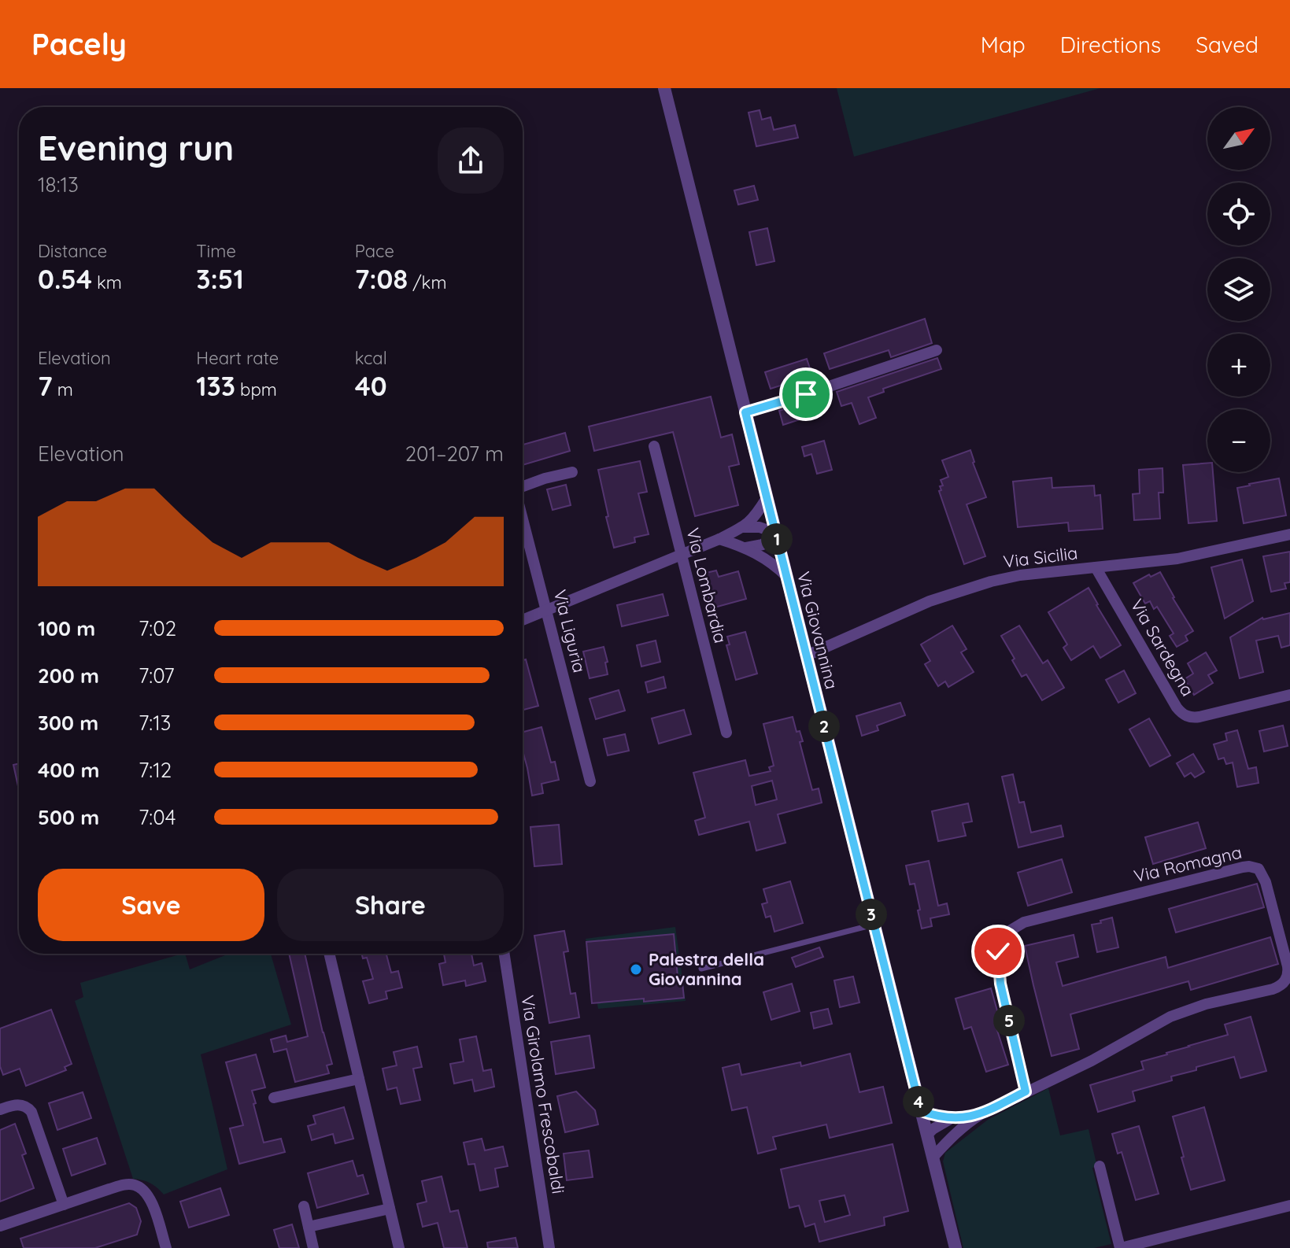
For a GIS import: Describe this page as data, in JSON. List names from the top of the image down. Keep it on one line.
{"streets":{"street":["Via Sicilia","Via Lombardia","Via Giovannina","Via Liguria","Via Sardegna","Via Romagna","Via Girolamo Frescobaldi"]},"crossings":[["Via Sicilia","Via Giovannina"],["Via Sicilia","Via Sardegna"],["Via Giovannina","Via Romagna"]],"places":["Palestra della Giovannina"],"north":"top right","page":{"header":"Pacely","nav":["Map","Directions","Saved"],"map_buttons":["+","−"],"heading":["Evening run","18:13"],"stats":[["Distance","0.54 km"],["Time","3:51"],["Pace","7:08 /km"],["Elevation","7 m"],["Heart rate","133 bpm"],["kcal","40"]],"chart":["Elevation","201–207 m"],"pins":["1","2","3","5","4"],"list":[{"name":"100 m","note":"7:02"},{"name":"200 m","note":"7:07"},{"name":"300 m","note":"7:13"},{"name":"400 m","note":"7:12"},{"name":"500 m","note":"7:04"}],"buttons":["Save","Share"]}}
